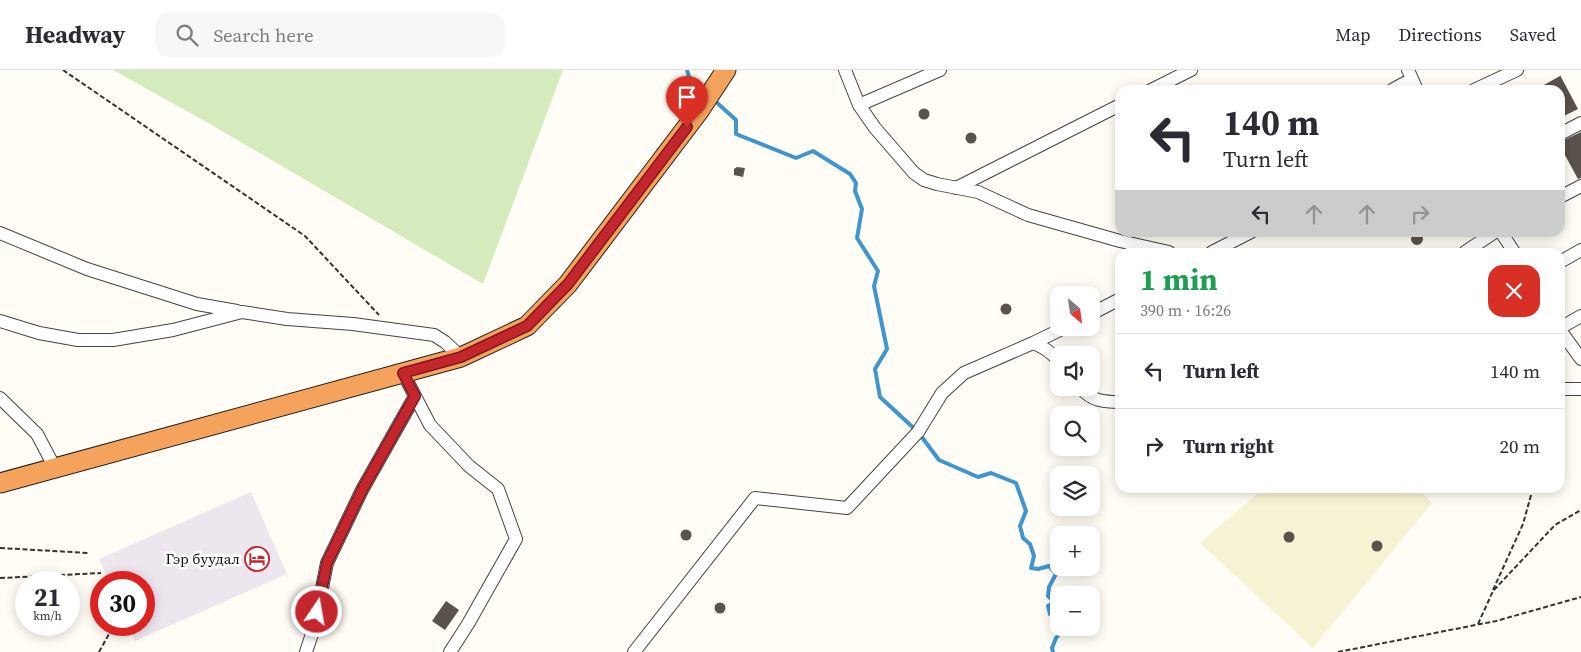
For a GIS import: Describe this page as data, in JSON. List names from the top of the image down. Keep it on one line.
{"places":{"hotel":["Гэр буудал"]},"north":"bottom right","page":{"header":"Headway","search":"Search here","nav":["Map","Directions","Saved"],"turn":["140 m","Turn left"],"heading":["1 min","390 m · 16:26"],"map_buttons":["+","−"],"list":[{"name":"Turn left","value":"140 m"},{"name":"Turn right","value":"20 m"}],"speed":"21 km/h","limit":"30"}}
